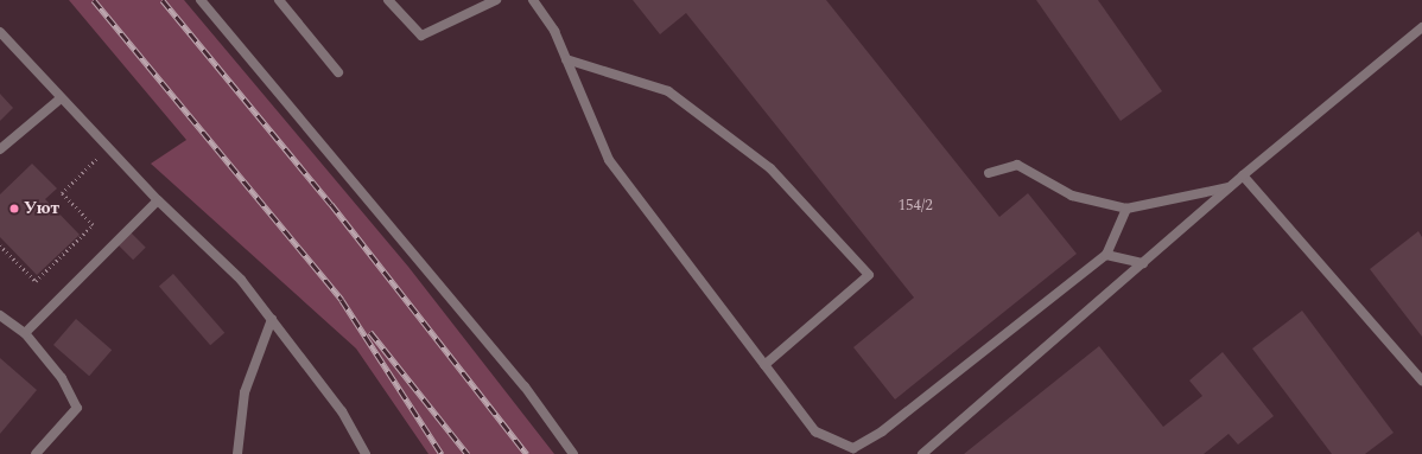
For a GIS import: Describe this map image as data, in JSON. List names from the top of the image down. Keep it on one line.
{"places":["Уют"],"house_numbers":["154/2"]}
